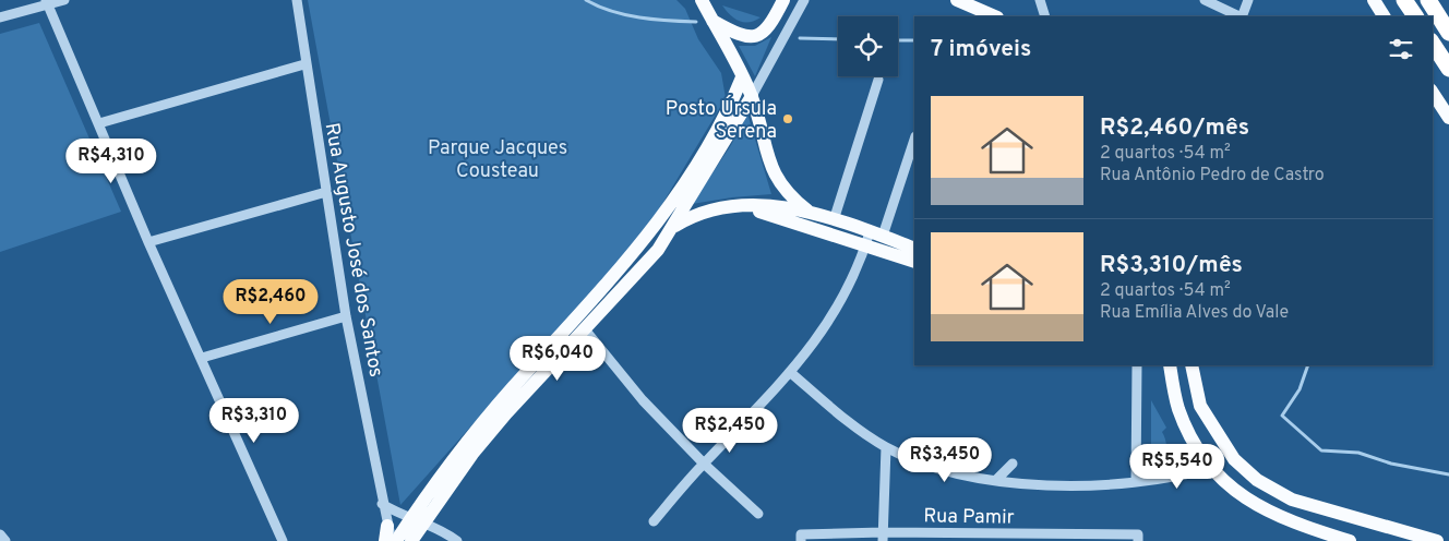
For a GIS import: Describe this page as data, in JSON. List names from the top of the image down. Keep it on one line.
{"streets":{"street":["Rua Augusto José dos Santos","Rua Pamir"]},"parks":["Parque Jacques Cousteau"],"places":["Posto Úrsula Serena"],"page":{"heading":"7 imóveis","list":[{"name":"R$2,460/mês","note":"2 quartos · 54 m² · Rua Antônio Pedro de Castro"},{"name":"R$3,310/mês","note":"2 quartos · 54 m² · Rua Emília Alves do Vale"}],"price":["R$4,310","R$2,460","R$6,040","R$3,310","R$2,450","R$3,450","R$5,540"]}}
